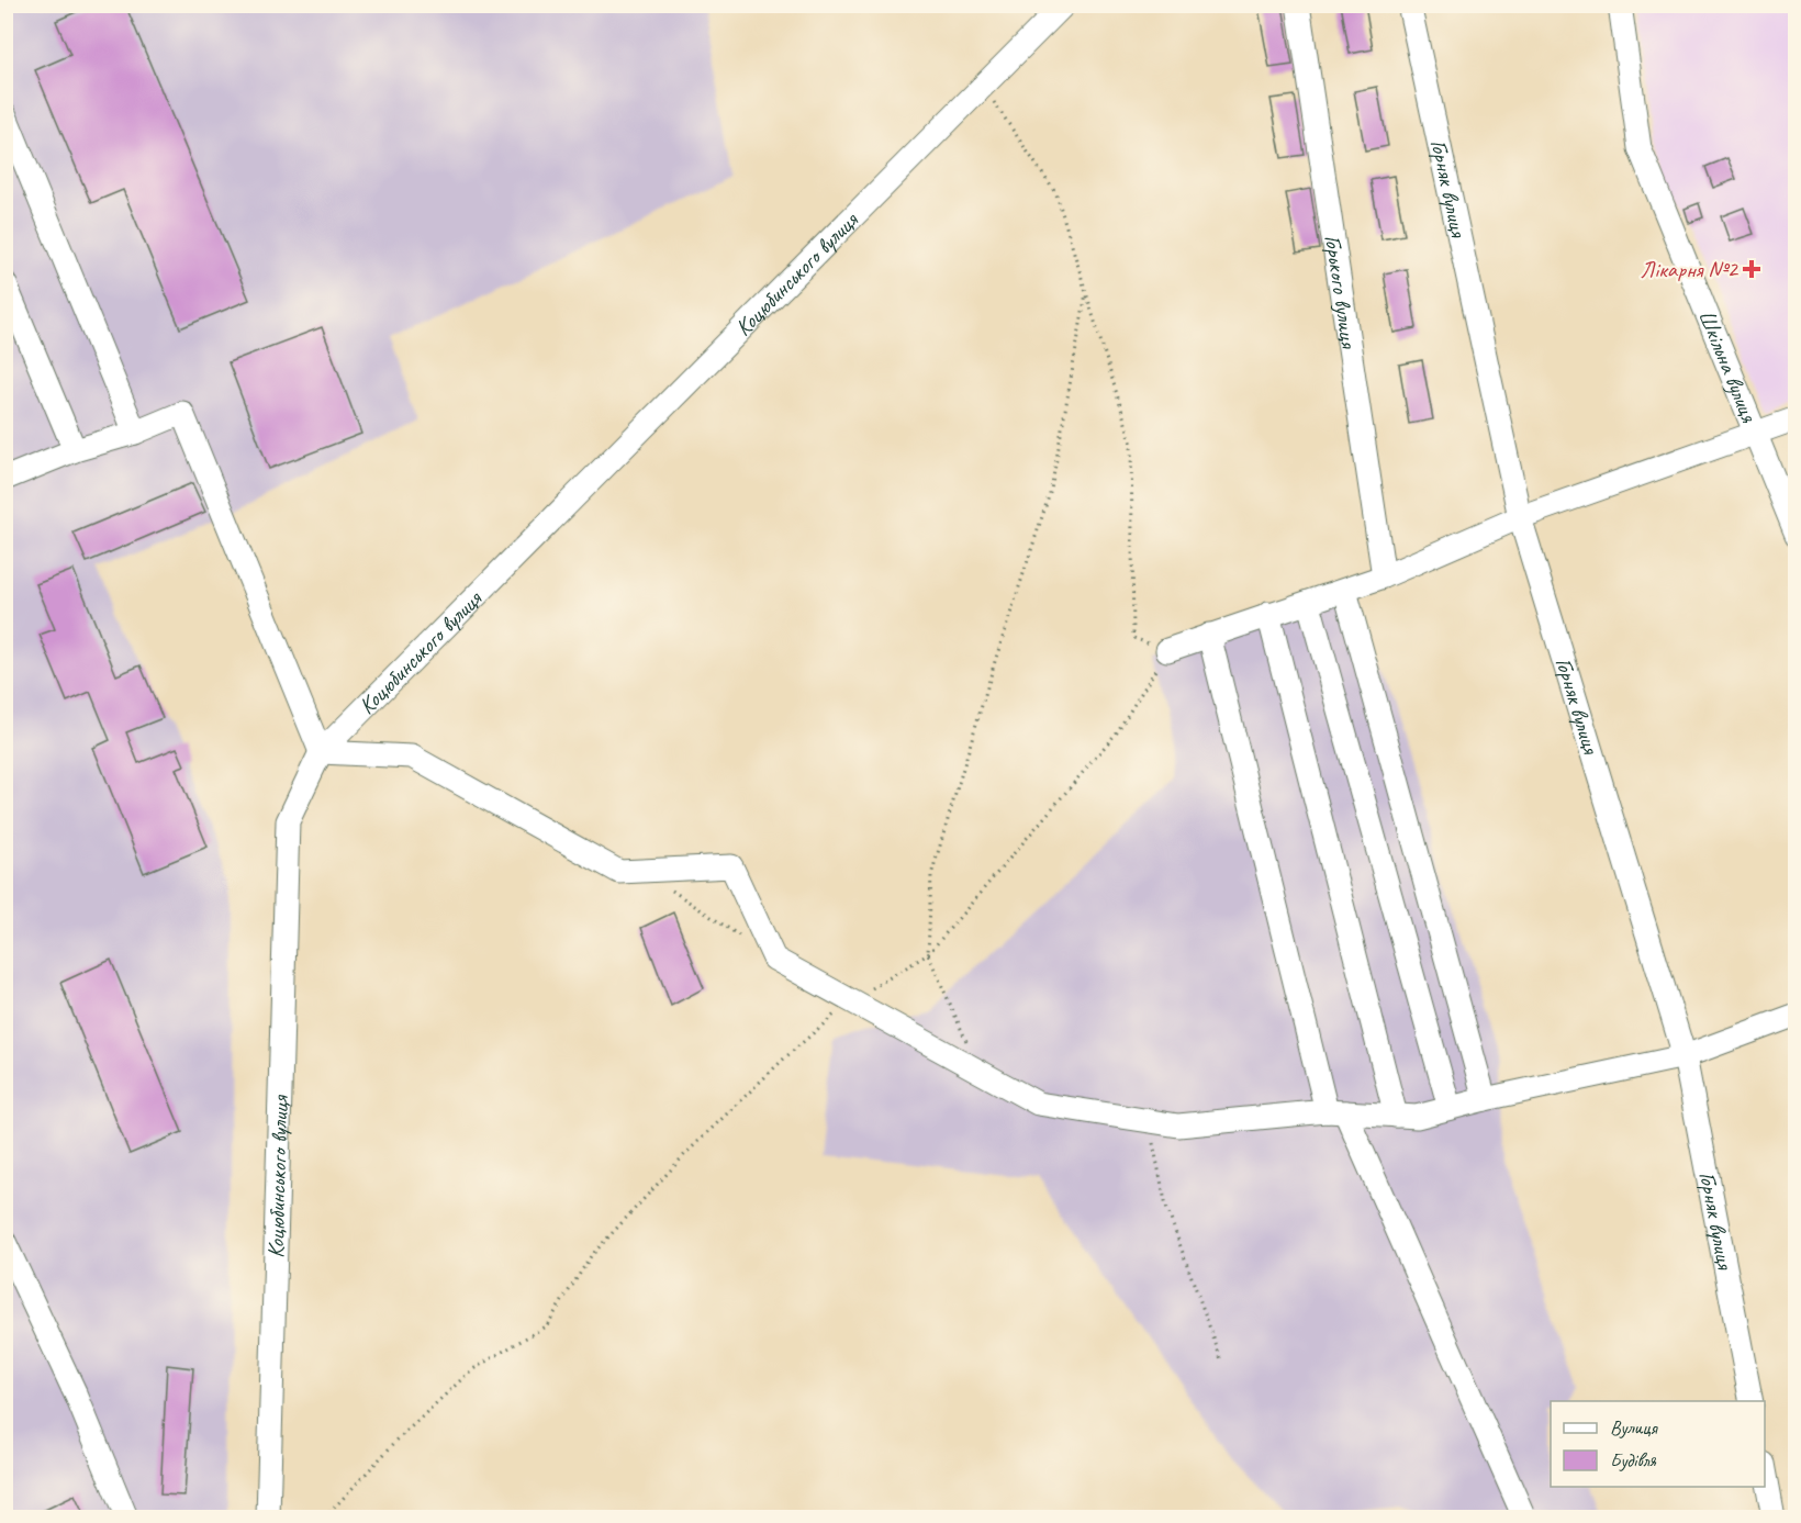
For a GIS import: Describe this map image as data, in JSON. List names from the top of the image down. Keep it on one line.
{"streets":{"street":["Горняк вулиця","Коцюбинського вулиця","Горького вулиця","Шкільна вулиця"]},"places":{"health":["Лікарня №2"]},"legend":["Вулиця","Будівля"]}
